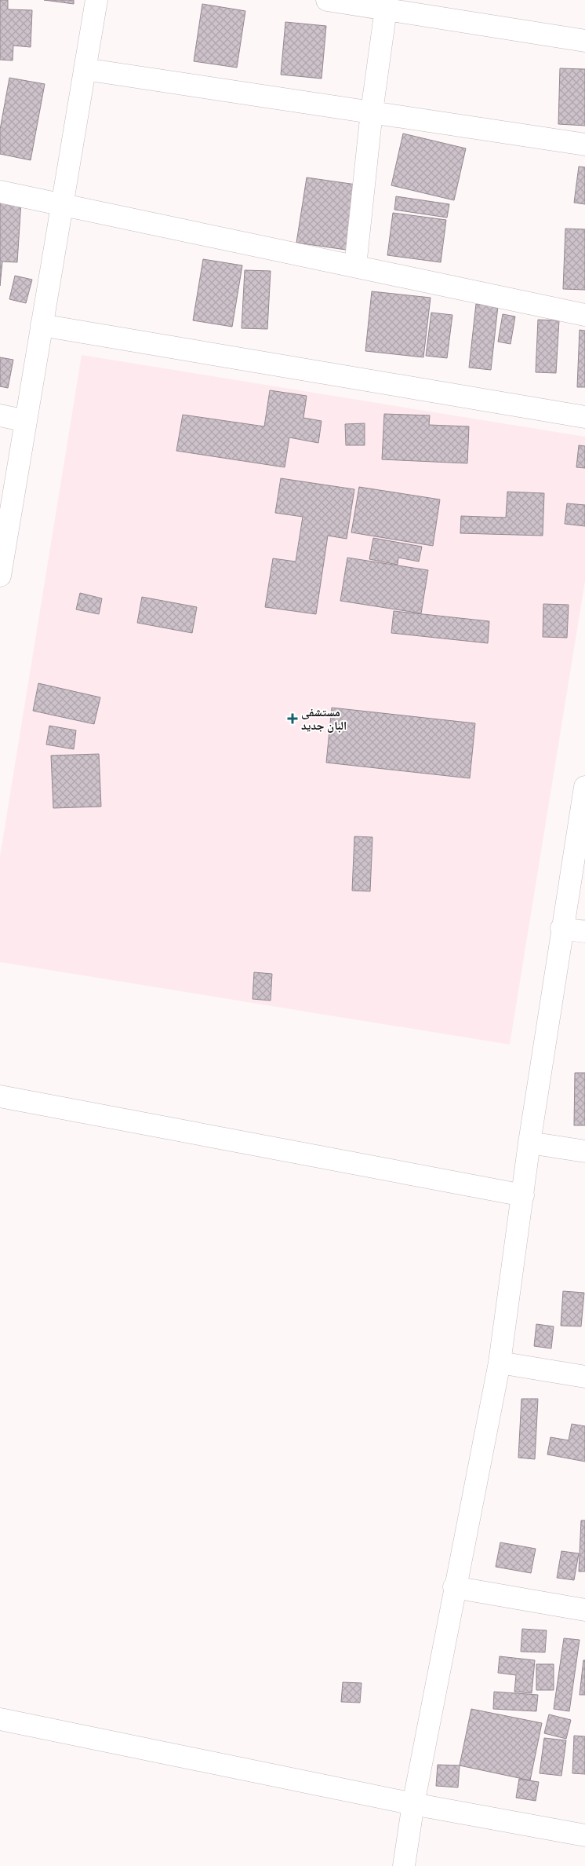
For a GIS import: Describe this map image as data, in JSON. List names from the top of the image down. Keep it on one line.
{"places":{"health":["مستشفى البان جديد"]}}
